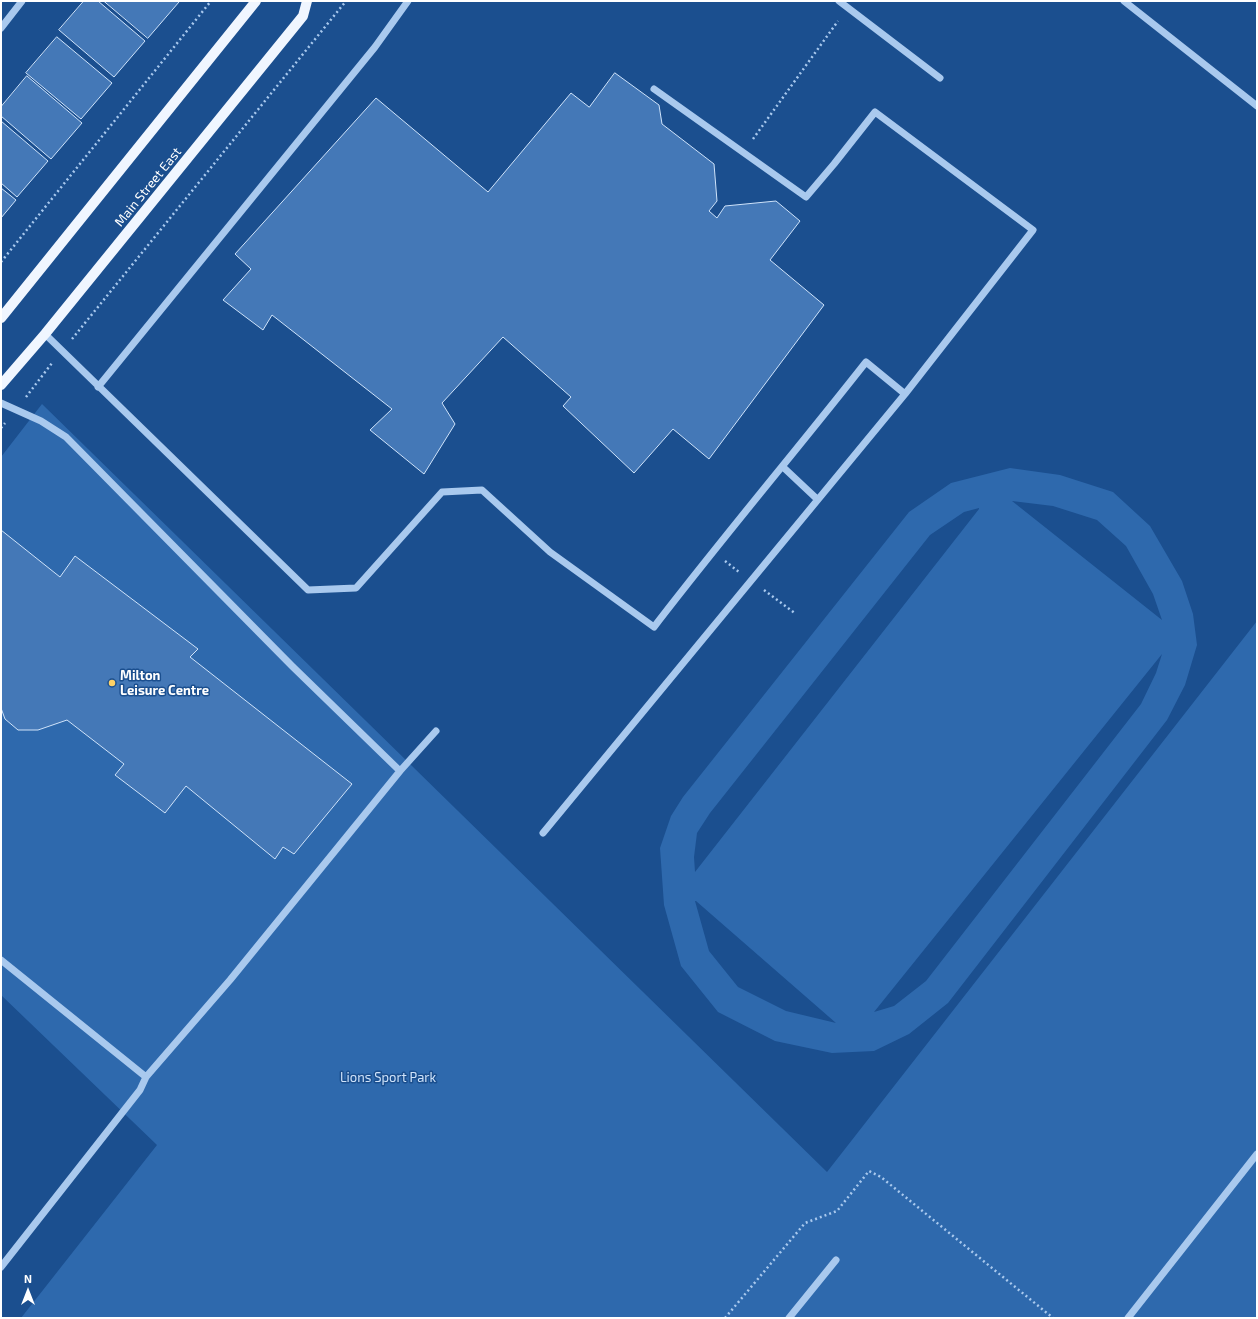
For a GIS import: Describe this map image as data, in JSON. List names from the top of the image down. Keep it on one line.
{"streets":{"main road":["Main Street East"]},"parks":["Lions Sport Park"],"places":["Milton Leisure Centre"],"north":"top"}
